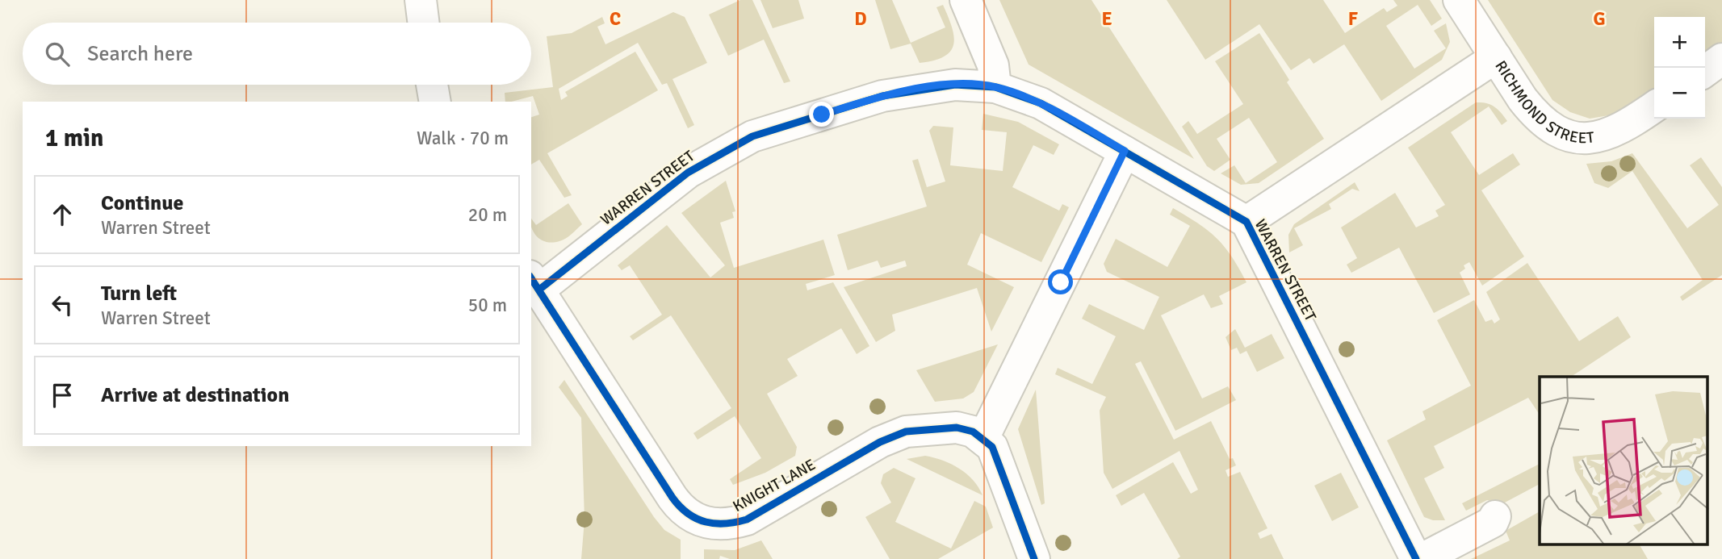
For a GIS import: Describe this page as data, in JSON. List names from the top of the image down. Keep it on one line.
{"streets":{"street":["RICHMOND STREET","WARREN STREET","KNIGHT LANE"]},"crossings":[["WARREN STREET","KNIGHT LANE"]],"page":{"map_buttons":["+","−"],"search":"Search here","heading":["1 min","Walk · 70 m"],"list":[["Continue","Warren Street","20 m"],["Turn left","Warren Street","50 m"],"Arrive at destination"]},"grid":{"columns":["C","D","E","F","G"]}}
